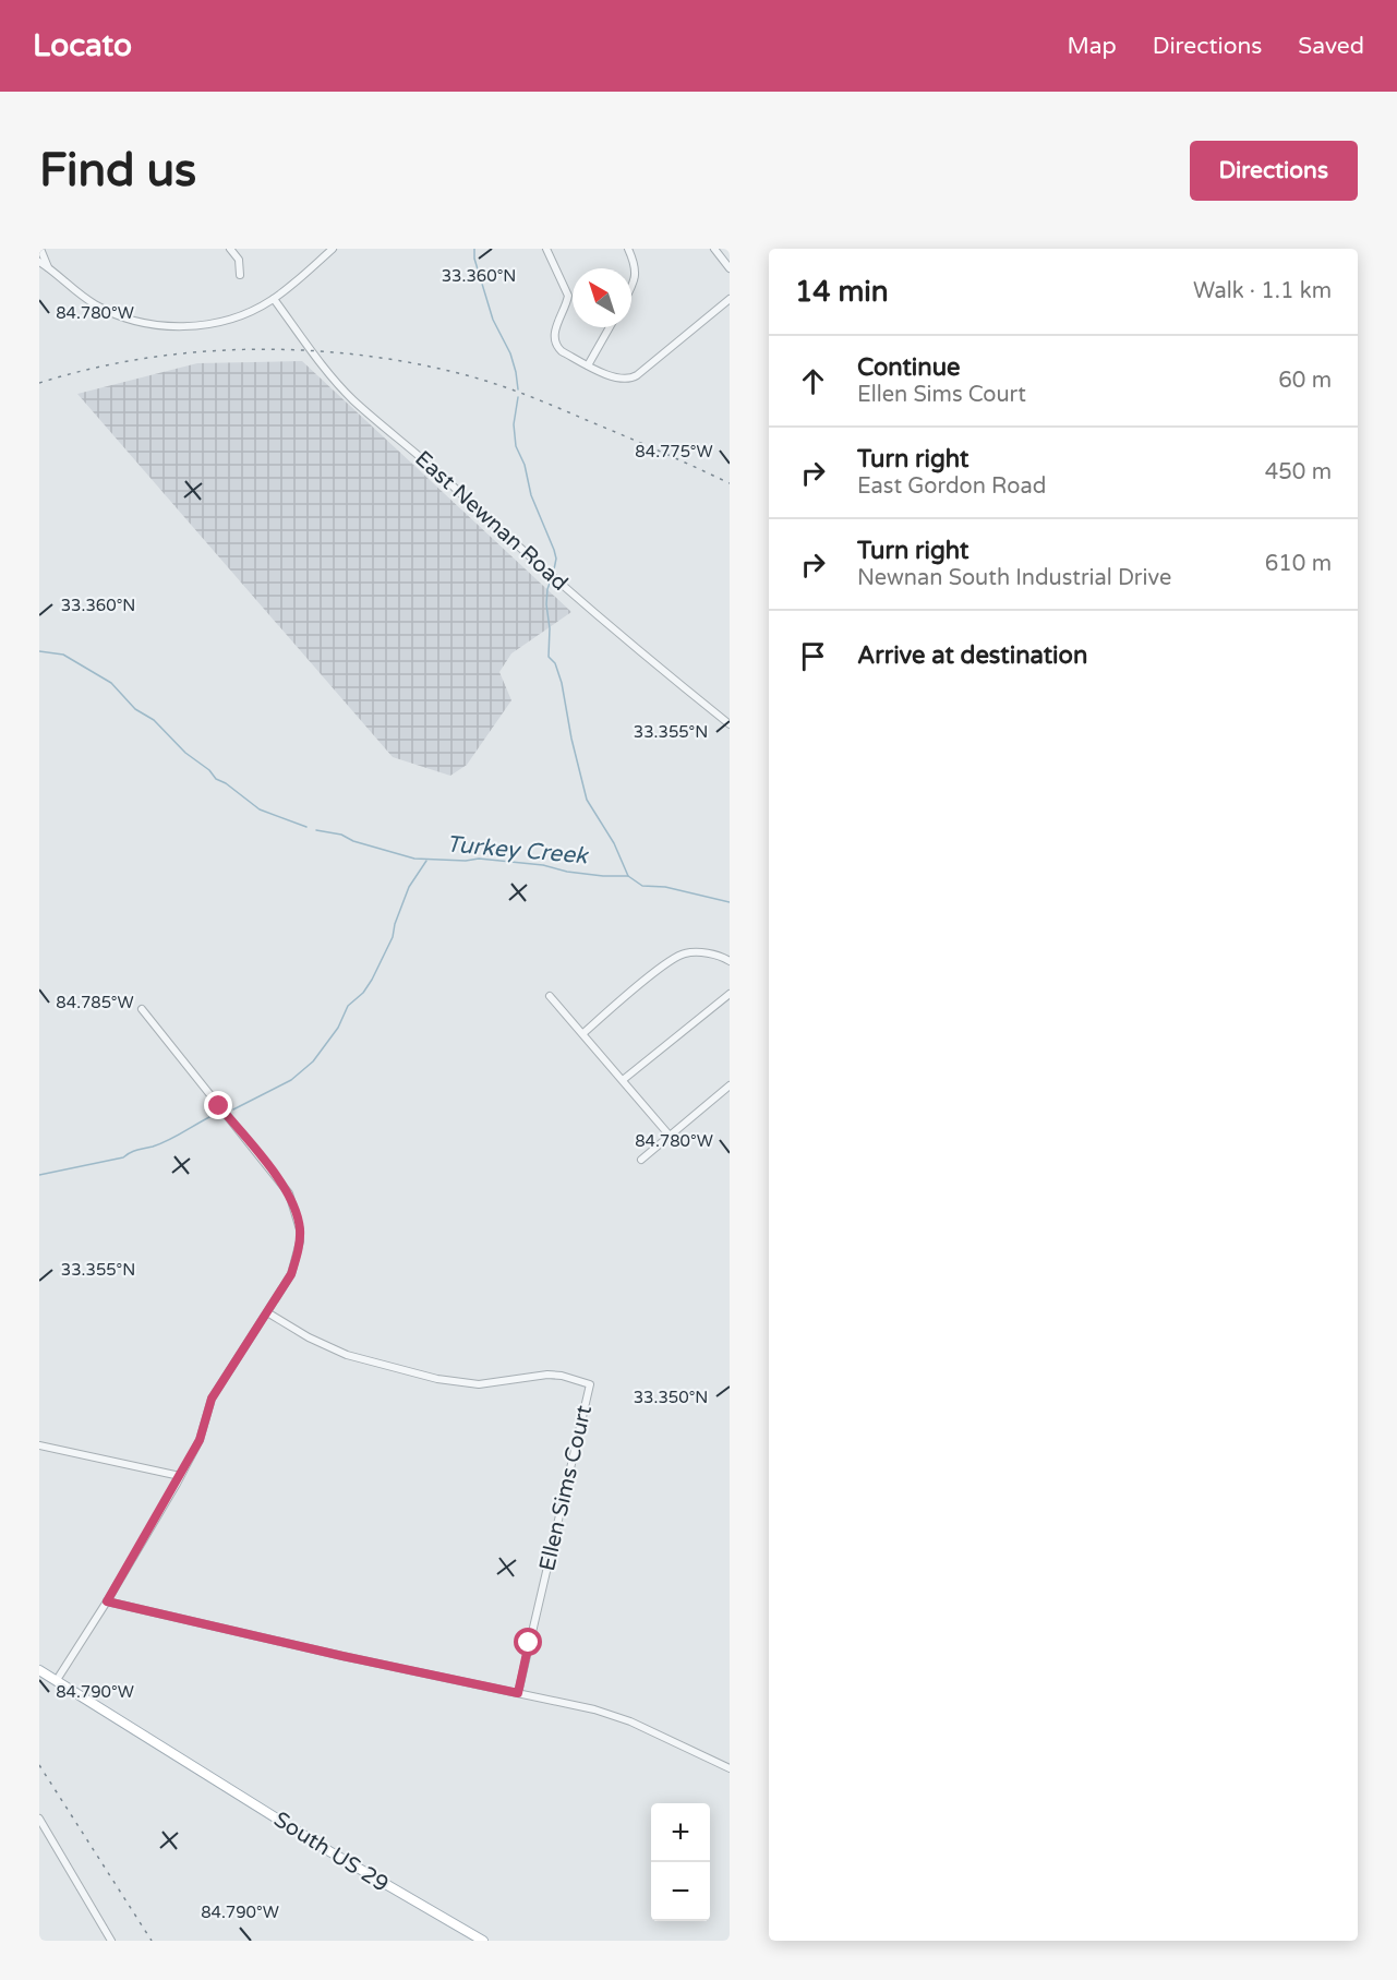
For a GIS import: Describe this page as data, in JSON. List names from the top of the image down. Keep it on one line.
{"streets":{"main road":["South US 29"],"street":["East Newnan Road","Ellen Sims Court"]},"water":["Turkey Creek"],"north":"top left","page":{"header":"Locato","nav":["Map","Directions","Saved"],"buttons":"Directions","title":"Find us","heading":["14 min","Walk · 1.1 km"],"list":[["Continue","Ellen Sims Court","60 m"],["Turn right","East Gordon Road","450 m"],["Turn right","Newnan South Industrial Drive","610 m"],"Arrive at destination"],"map_buttons":["+","−"]},"coordinates":["33.360°N","84.780°W","84.775°W","33.355°N","84.785°W","33.350°N","84.790°W"]}
